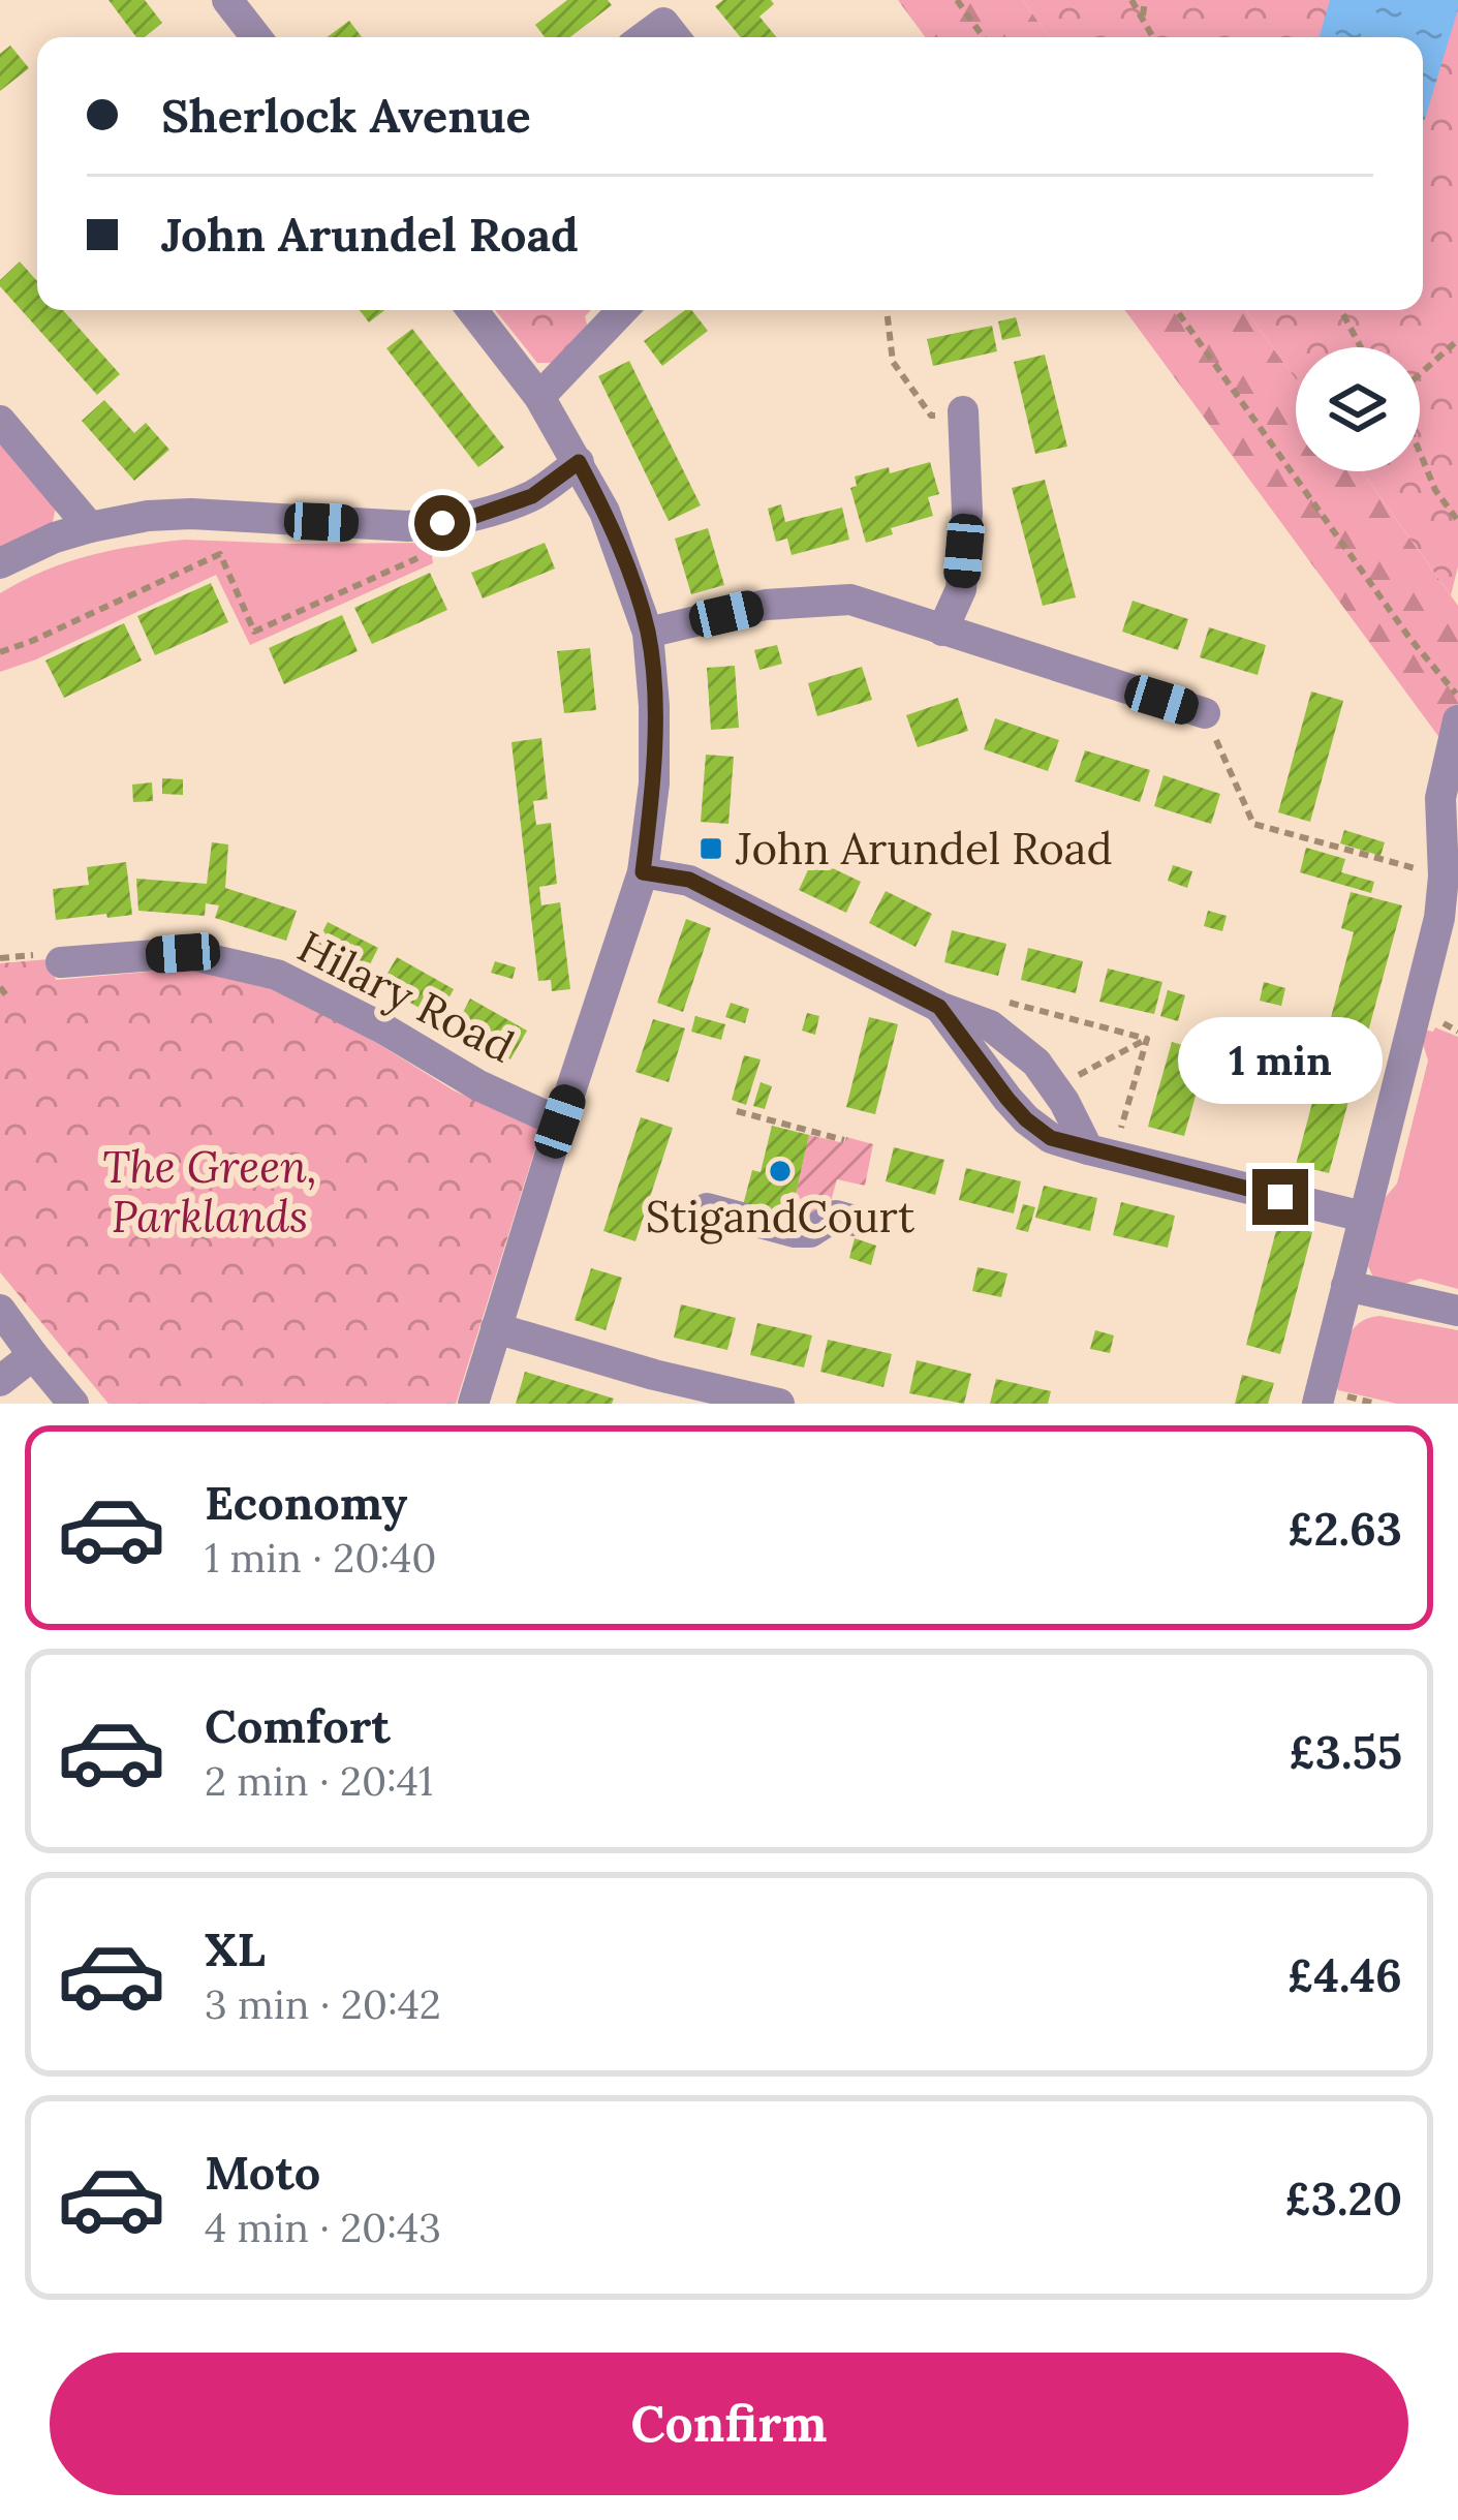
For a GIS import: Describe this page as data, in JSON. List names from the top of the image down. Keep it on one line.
{"streets":{"street":["Hilary Road"]},"parks":["The Green, Parklands"],"places":{"transit":["John Arundel Road"],"other":["StigandCourt"]},"page":{"banner":["Sherlock Avenue","John Arundel Road"],"bubble":"1 min","list":[{"name":"Economy","note":"1 min · 20:40","value":"£2.63"},{"name":"Comfort","note":"2 min · 20:41","value":"£3.55"},{"name":"XL","note":"3 min · 20:42","value":"£4.46"},{"name":"Moto","note":"4 min · 20:43","value":"£3.20"}],"buttons":"Confirm"}}
